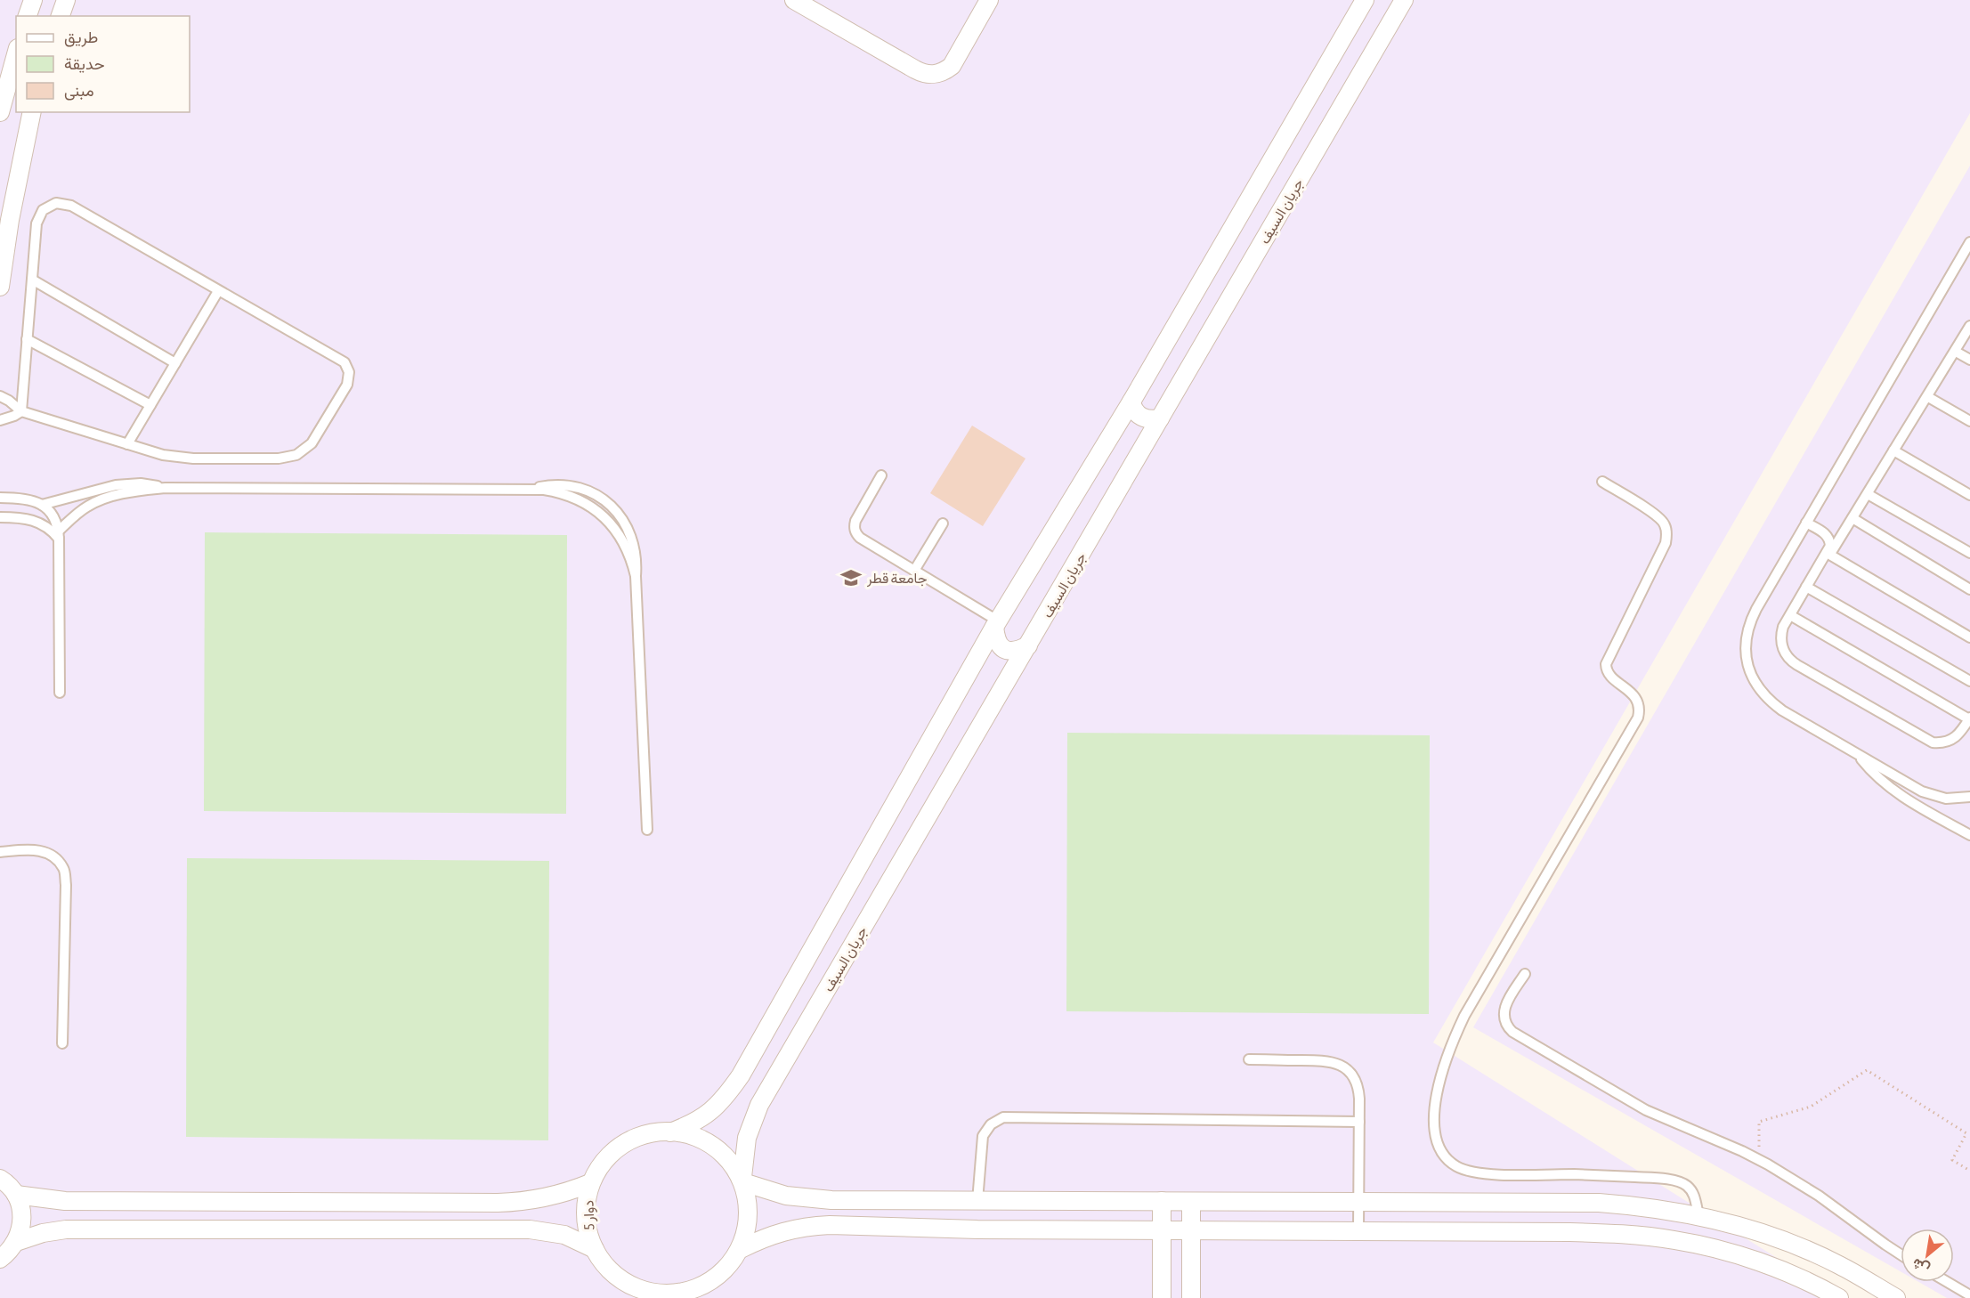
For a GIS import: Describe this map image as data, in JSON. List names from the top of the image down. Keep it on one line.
{"streets":{"street":["جريان السيف","دوار 5"]},"crossings":[["جريان السيف","دوار 5"]],"places":{"school or university":["جامعة قطر"]},"legend":["طريق","حديقة","مبنى"],"north":"bottom left"}
